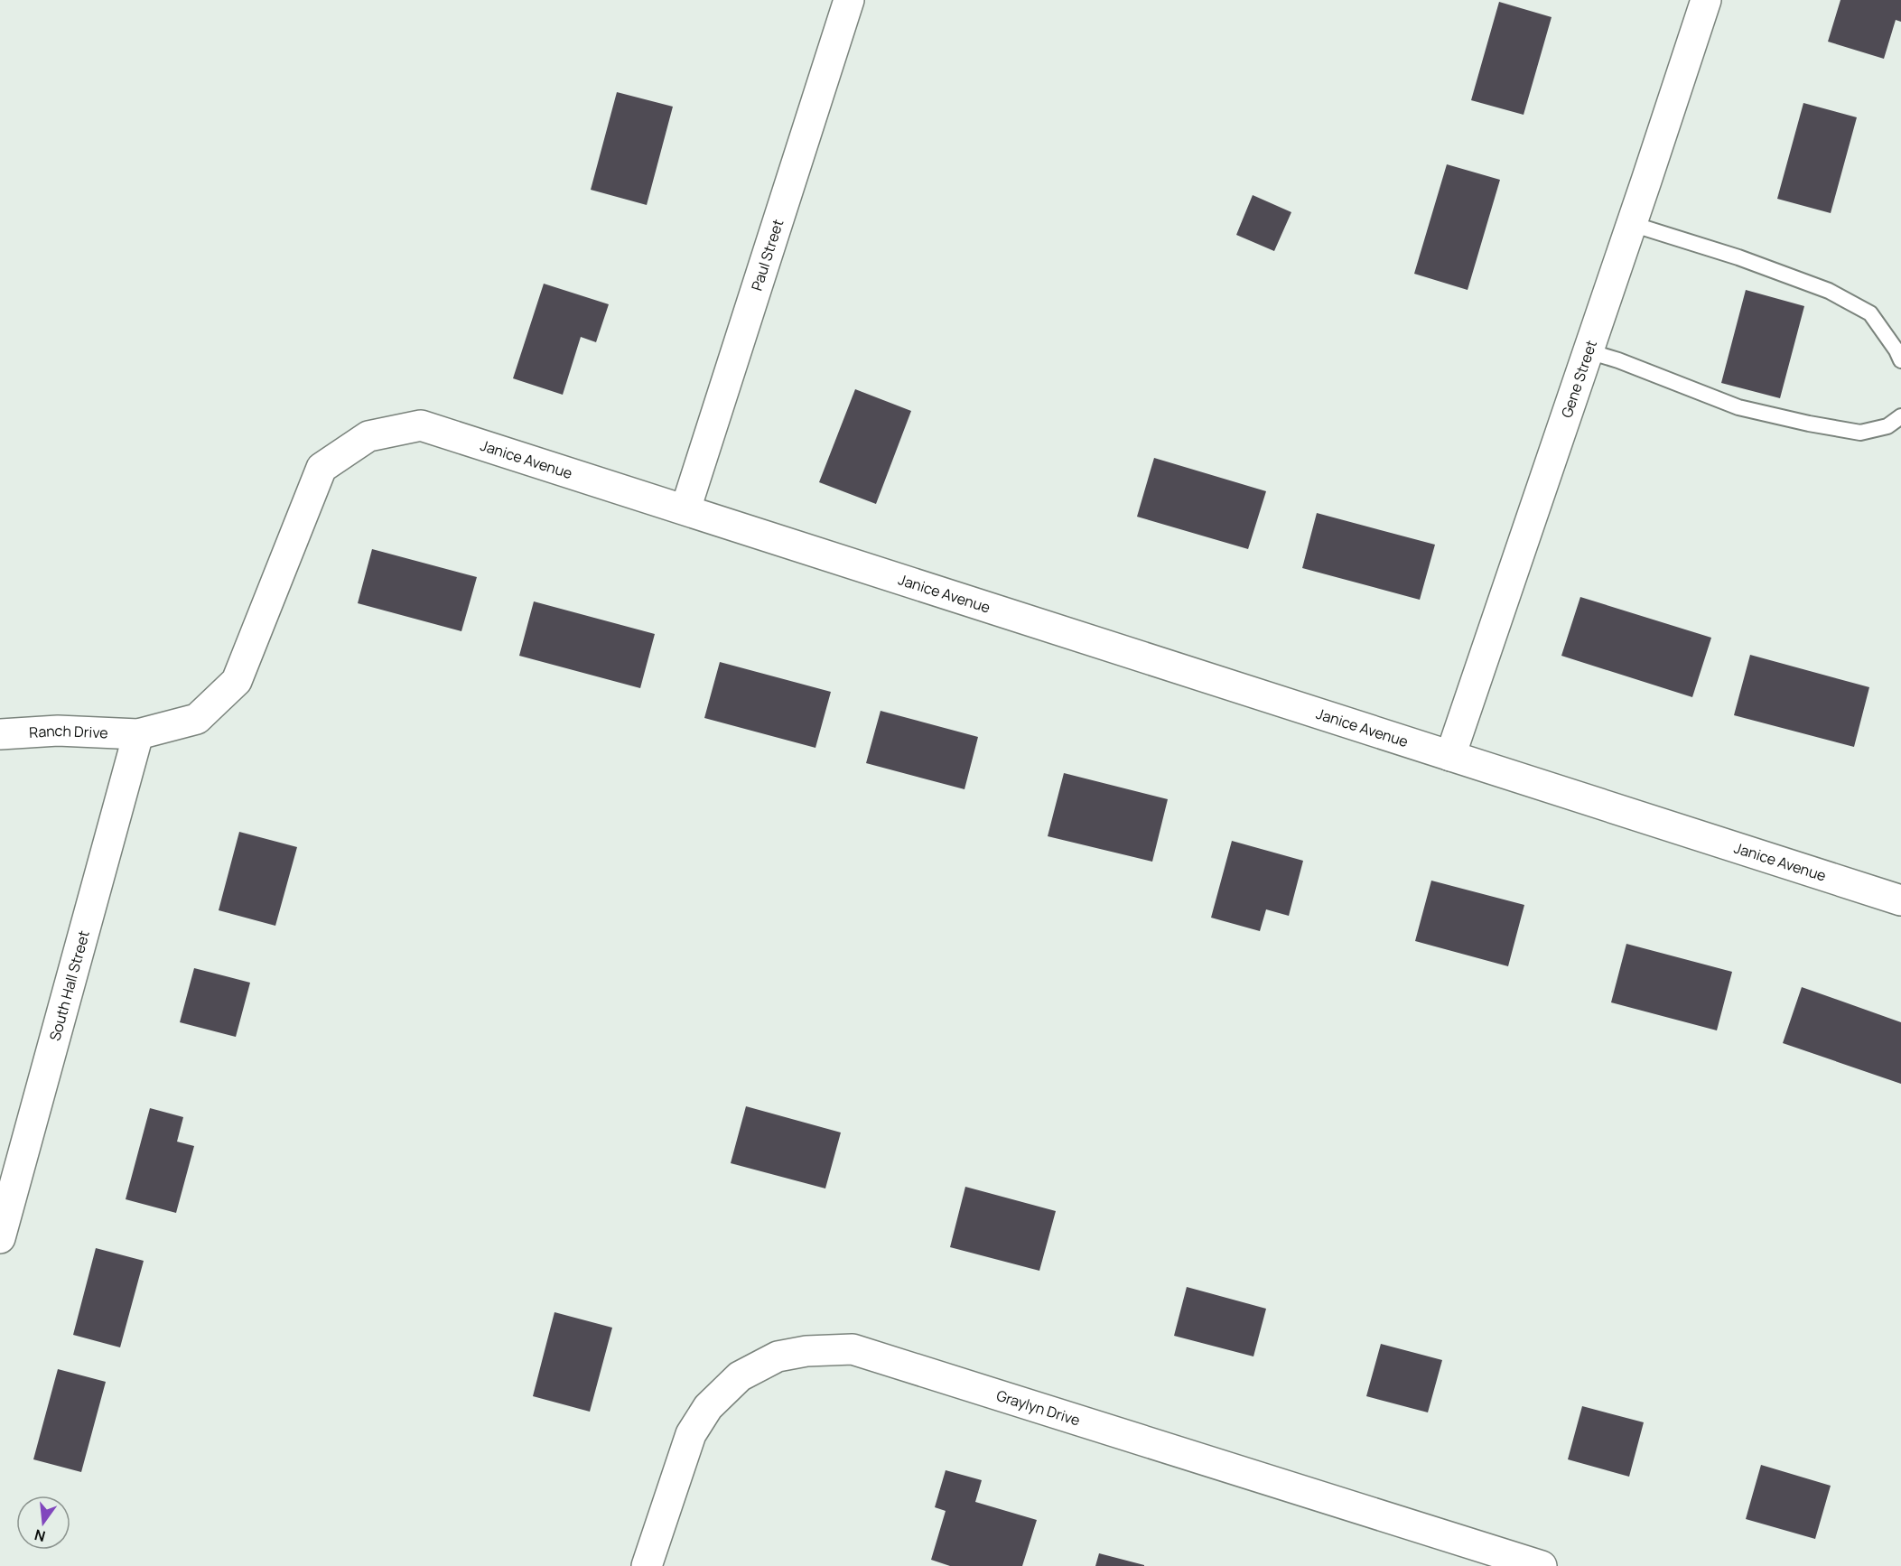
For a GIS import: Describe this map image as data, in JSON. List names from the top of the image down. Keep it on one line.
{"streets":{"street":["Paul Street","Gene Street","Janice Avenue","Ranch Drive","South Hall Street","Graylyn Drive"]},"crossings":[["Paul Street","Janice Avenue"],["Gene Street","Janice Avenue"],["Janice Avenue","Ranch Drive"],["Janice Avenue","South Hall Street"],["Ranch Drive","South Hall Street"]],"north":"bottom"}
